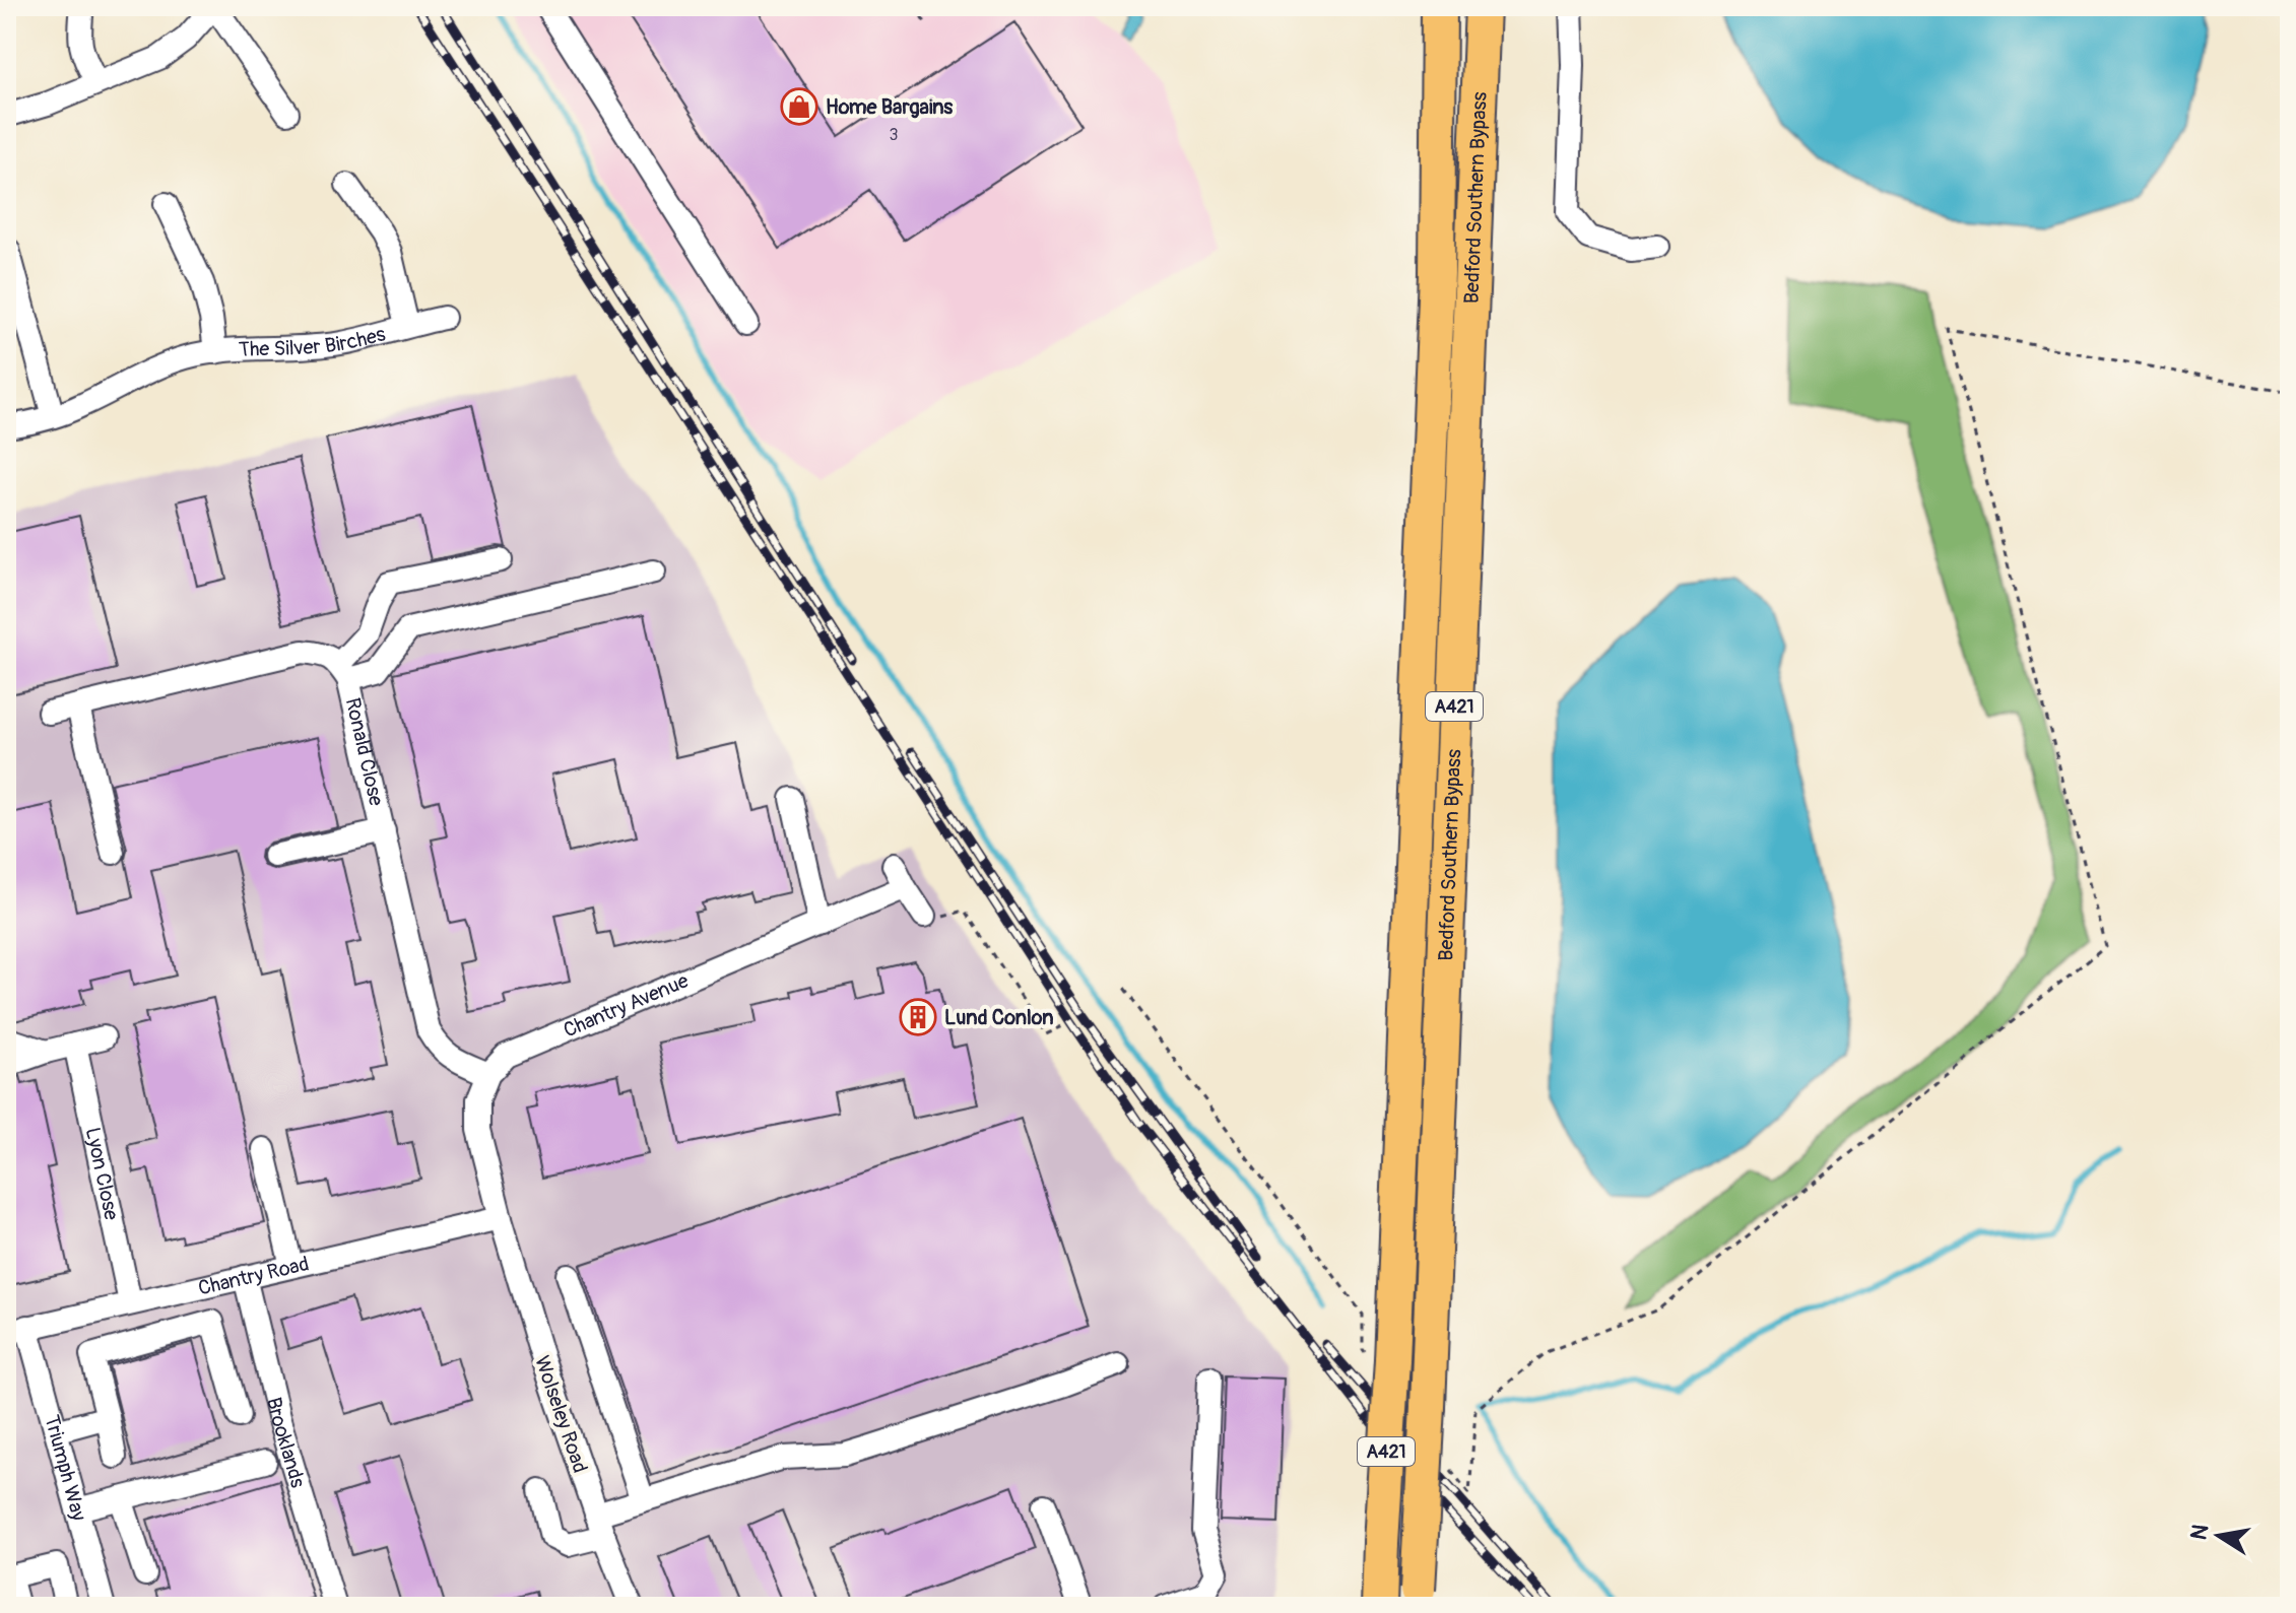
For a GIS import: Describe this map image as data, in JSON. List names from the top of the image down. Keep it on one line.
{"streets":{"highway":["Bedford Southern Bypass","A421"],"street":["The Silver Birches","Ronald Close","Chantry Avenue","Lyon Close","Chantry Road","Wolseley Road","Brooklands","Triumph Way"]},"crossings":[["Ronald Close","Chantry Avenue"],["Lyon Close","Chantry Road"],["Chantry Road","Wolseley Road"],["Chantry Road","Brooklands"],["Chantry Road","Triumph Way"]],"places":{"shop":["Home Bargains"],"building":["Lund Conlon"]},"house_numbers":["3"],"north":"left"}
